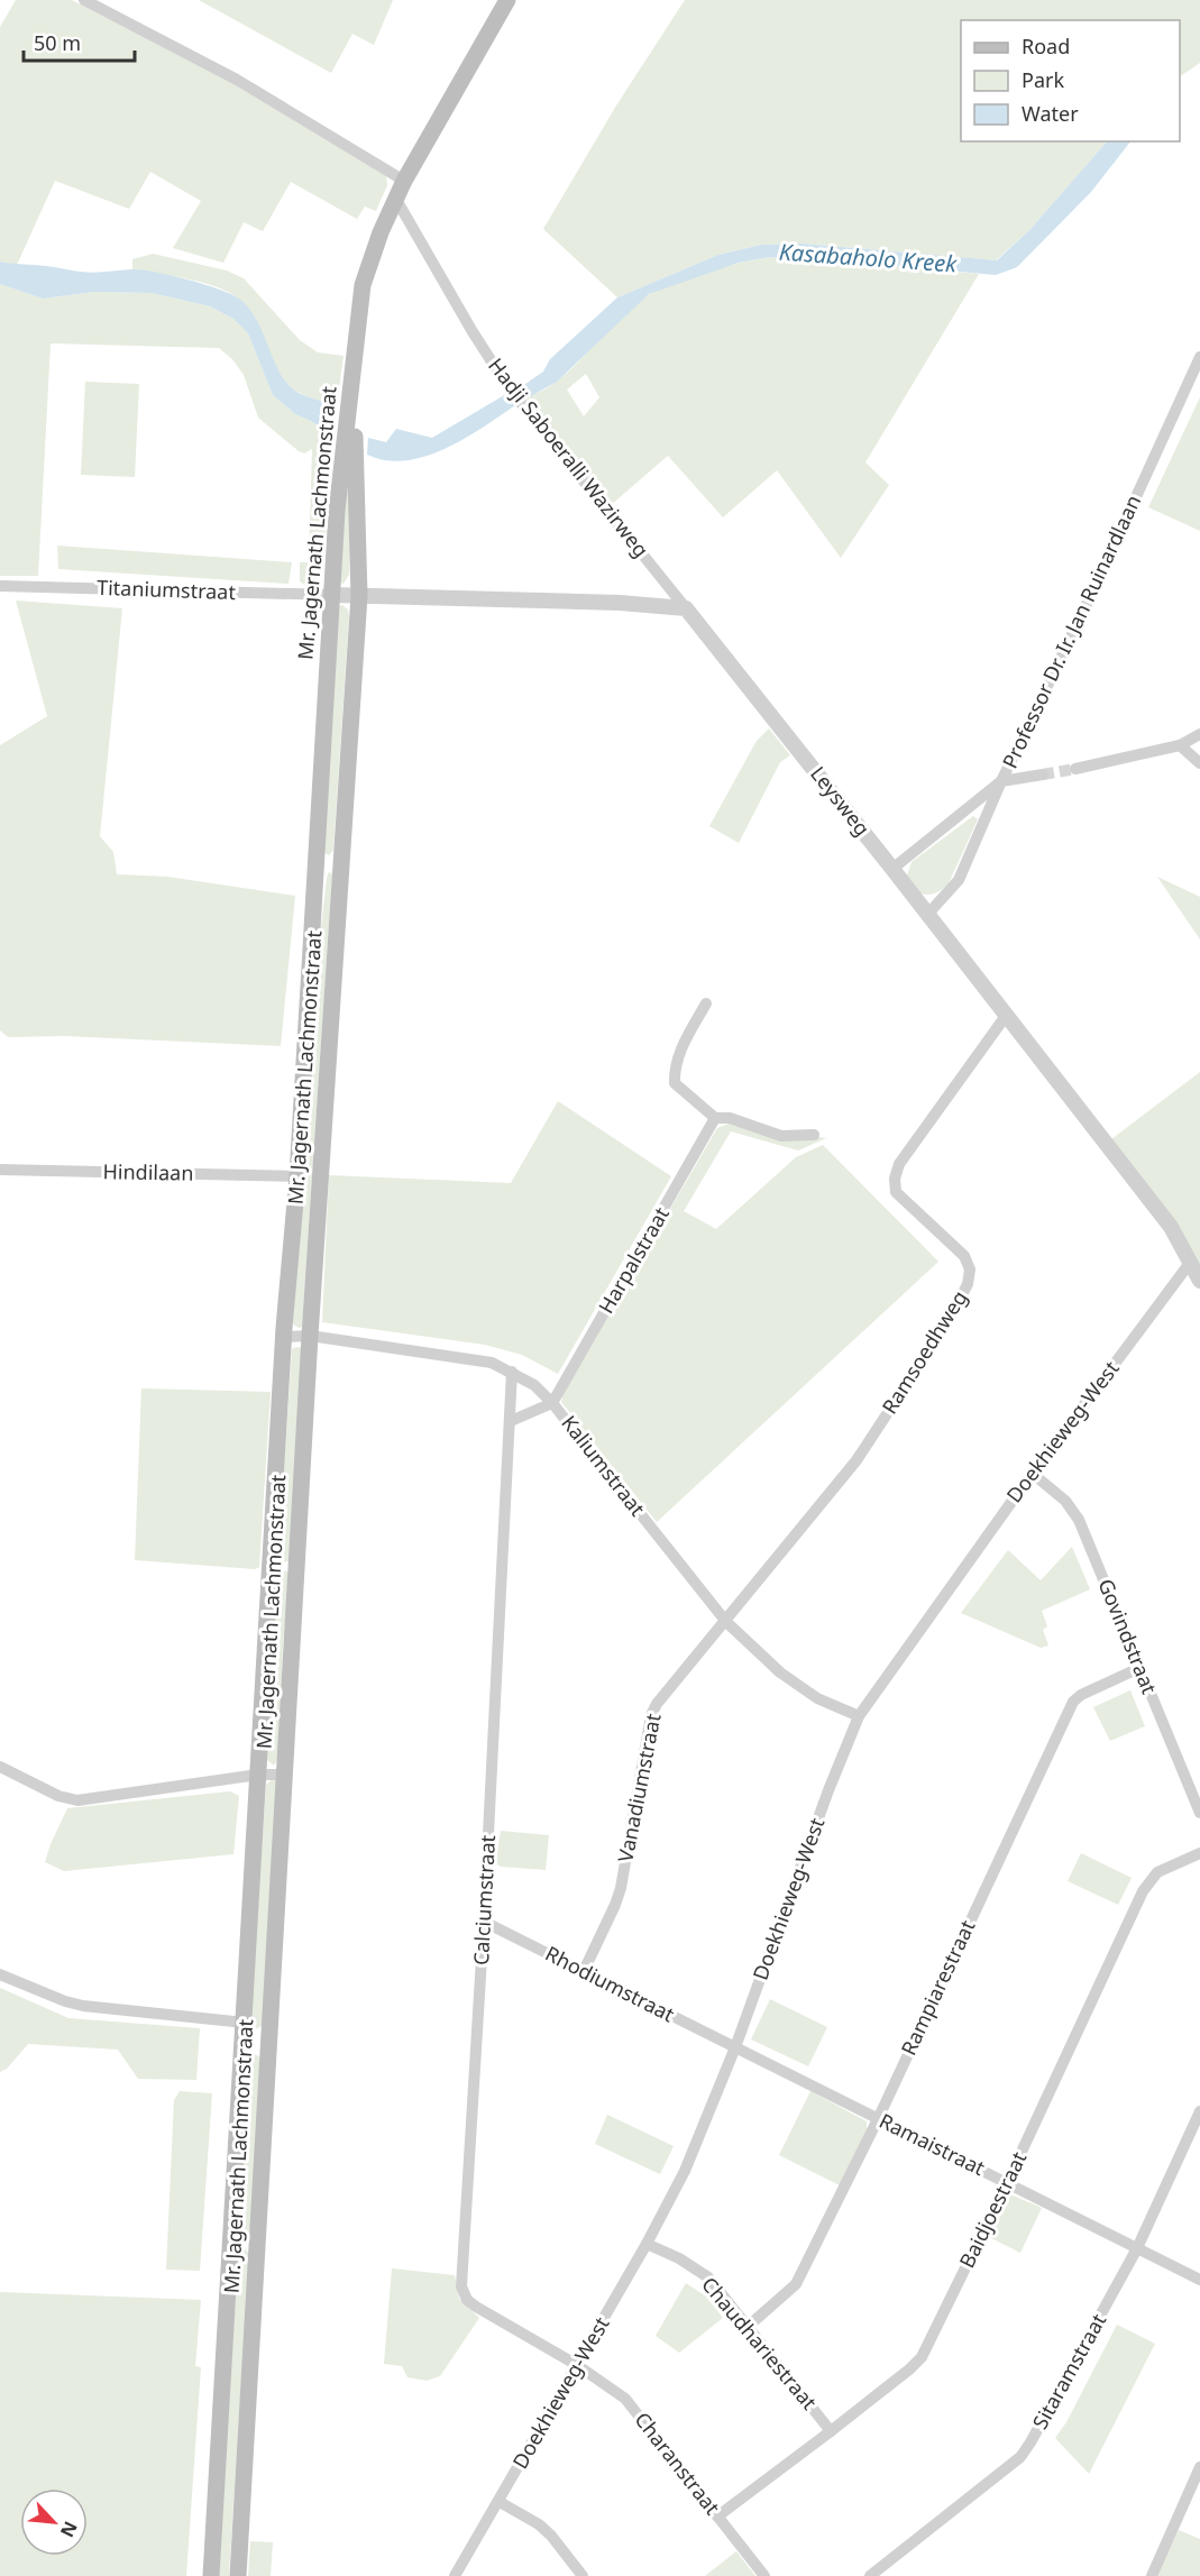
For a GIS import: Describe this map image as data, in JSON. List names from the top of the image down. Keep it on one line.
{"streets":{"main road":["Mr. Jagernath Lachmonstraat"],"street":["Hadji Saboeralli Wazirweg","Titaniumstraat","Professor Dr. Ir. Jan Ruinardlaan","Leysweg","Hindilaan","Harpalstraat","Ramsoedhweg","Doekhieweg-West","Kaliumstraat","Govindstraat","Vanadiumstraat","Calciumstraat","Rhodiumstraat","Rampiarestraat","Ramaistraat","Baidjoestraat","Chaudhariestraat","Sitaramstraat","Charanstraat"]},"crossings":[["Hadji Saboeralli Wazirweg","Leysweg"],["Mr. Jagernath Lachmonstraat","Titaniumstraat"],["Mr. Jagernath Lachmonstraat","Hindilaan"],["Mr. Jagernath Lachmonstraat","Kaliumstraat"],["Professor Dr. Ir. Jan Ruinardlaan","Leysweg"],["Leysweg","Ramsoedhweg"],["Leysweg","Doekhieweg-West"],["Harpalstraat","Kaliumstraat"],["Ramsoedhweg","Kaliumstraat"],["Ramsoedhweg","Vanadiumstraat"],["Doekhieweg-West","Kaliumstraat"],["Doekhieweg-West","Govindstraat"],["Doekhieweg-West","Calciumstraat"],["Doekhieweg-West","Rhodiumstraat"],["Doekhieweg-West","Ramaistraat"],["Doekhieweg-West","Chaudhariestraat"],["Doekhieweg-West","Charanstraat"],["Kaliumstraat","Vanadiumstraat"],["Kaliumstraat","Calciumstraat"],["Govindstraat","Rampiarestraat"],["Vanadiumstraat","Rhodiumstraat"],["Calciumstraat","Rhodiumstraat"],["Calciumstraat","Charanstraat"],["Rhodiumstraat","Ramaistraat"],["Rampiarestraat","Ramaistraat"],["Rampiarestraat","Chaudhariestraat"],["Ramaistraat","Baidjoestraat"],["Ramaistraat","Sitaramstraat"],["Baidjoestraat","Chaudhariestraat"],["Baidjoestraat","Charanstraat"]],"water":["Kasabaholo Kreek"],"legend":["Road","Park","Water"],"scale_bar":"50 m","north":"bottom right"}
